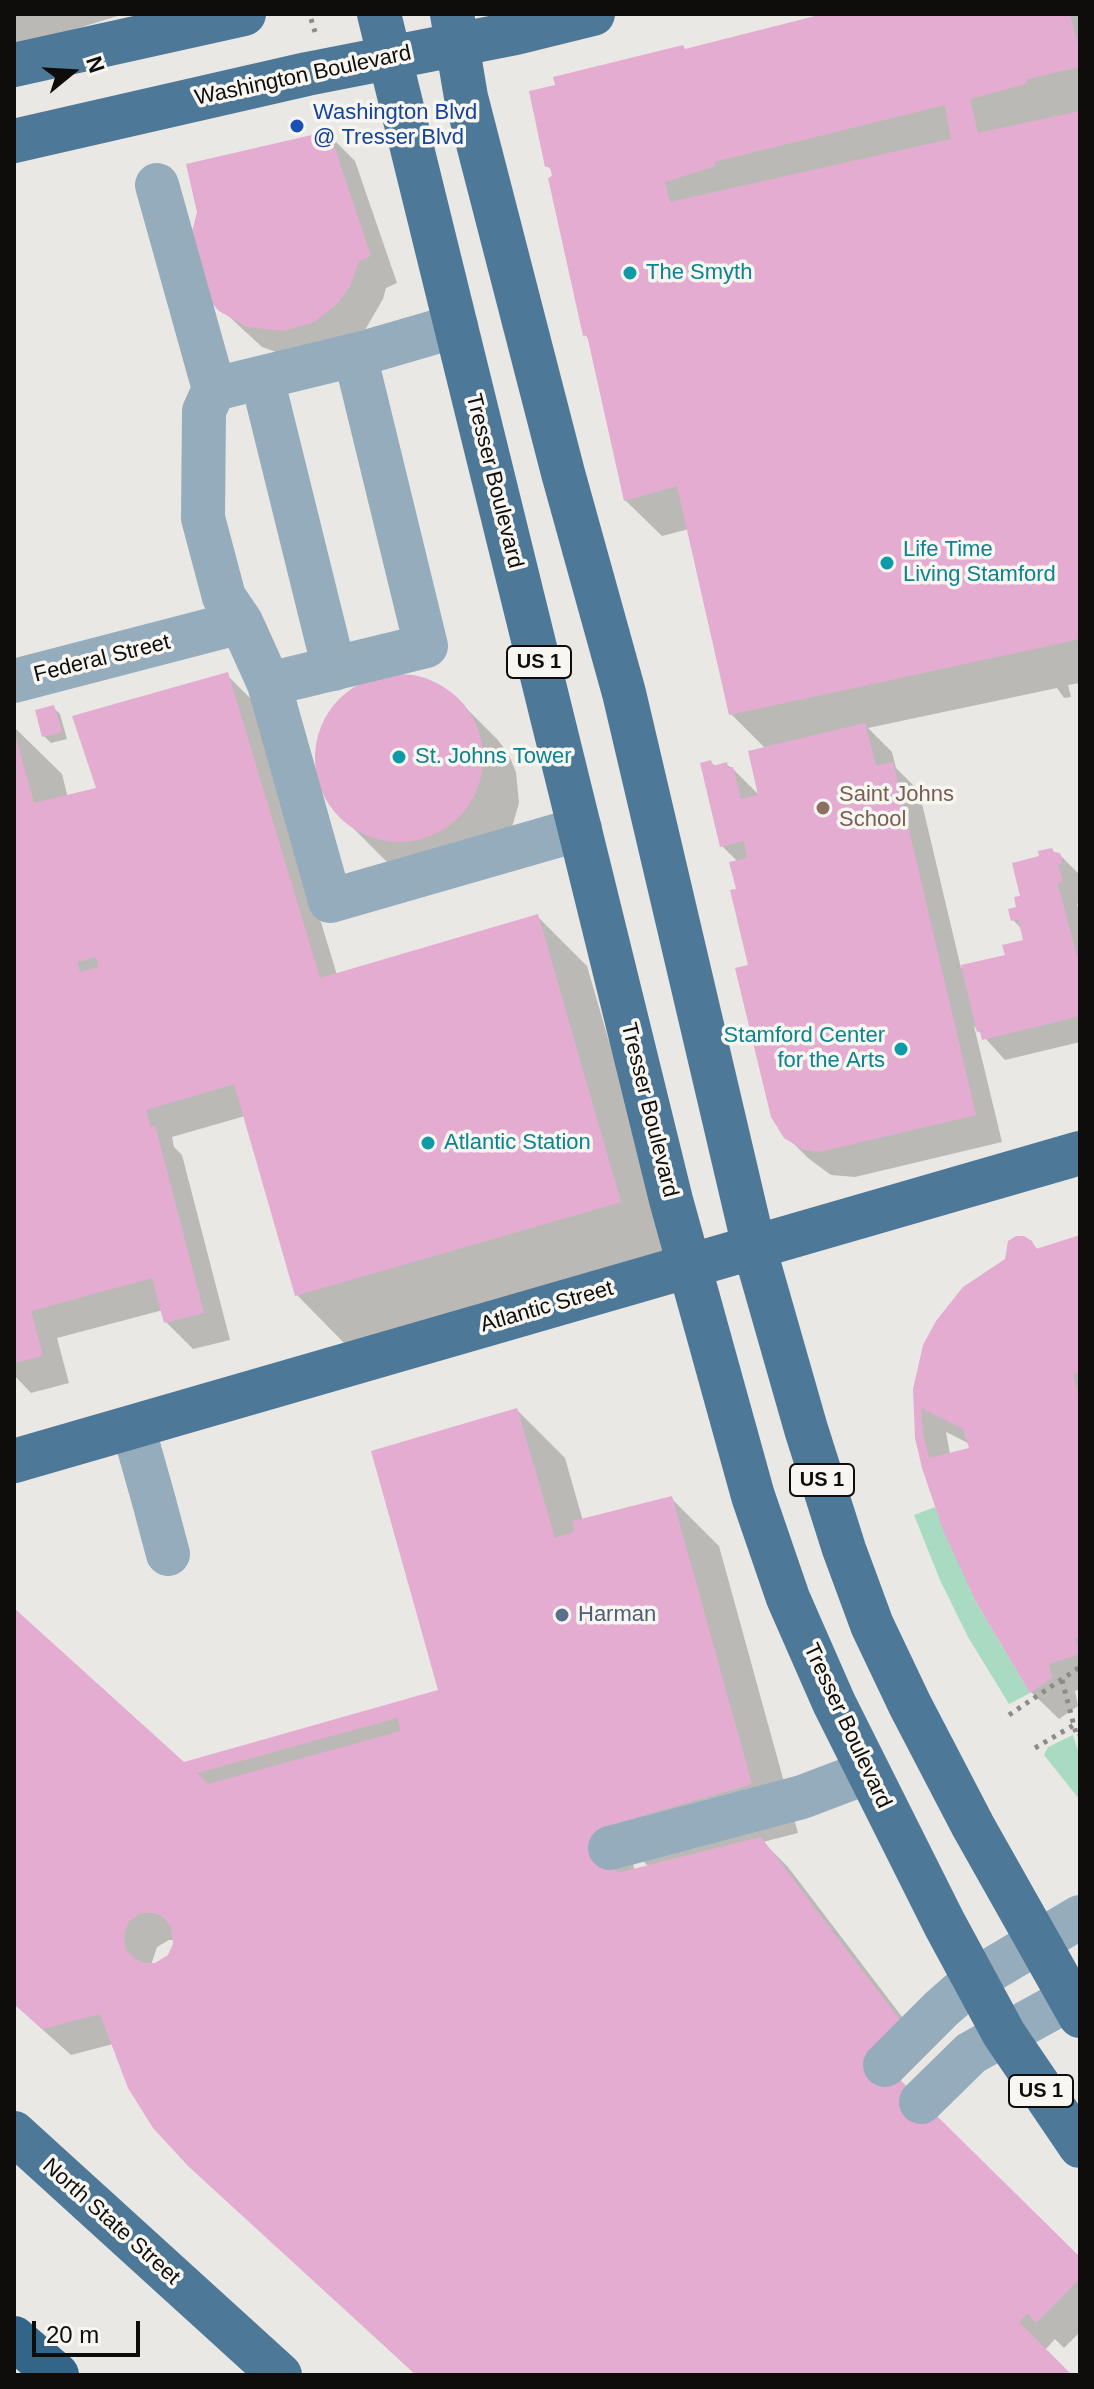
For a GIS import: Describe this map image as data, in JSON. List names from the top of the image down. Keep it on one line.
{"streets":{"main road":["Washington Boulevard","Tresser Boulevard","US 1","Atlantic Street","North State Street"],"street":["Federal Street"]},"crossings":[["Washington Boulevard","Tresser Boulevard"],["Washington Boulevard","US 1"],["Tresser Boulevard","Atlantic Street"],["US 1","Atlantic Street"]],"places":["Washington Blvd @ Tresser Blvd","The Smyth","Life Time Living Stamford","St. Johns Tower","Saint Johns School","Stamford Center for the Arts","Atlantic Station","Harman"],"scale_bar":"20 m","north":"right"}
